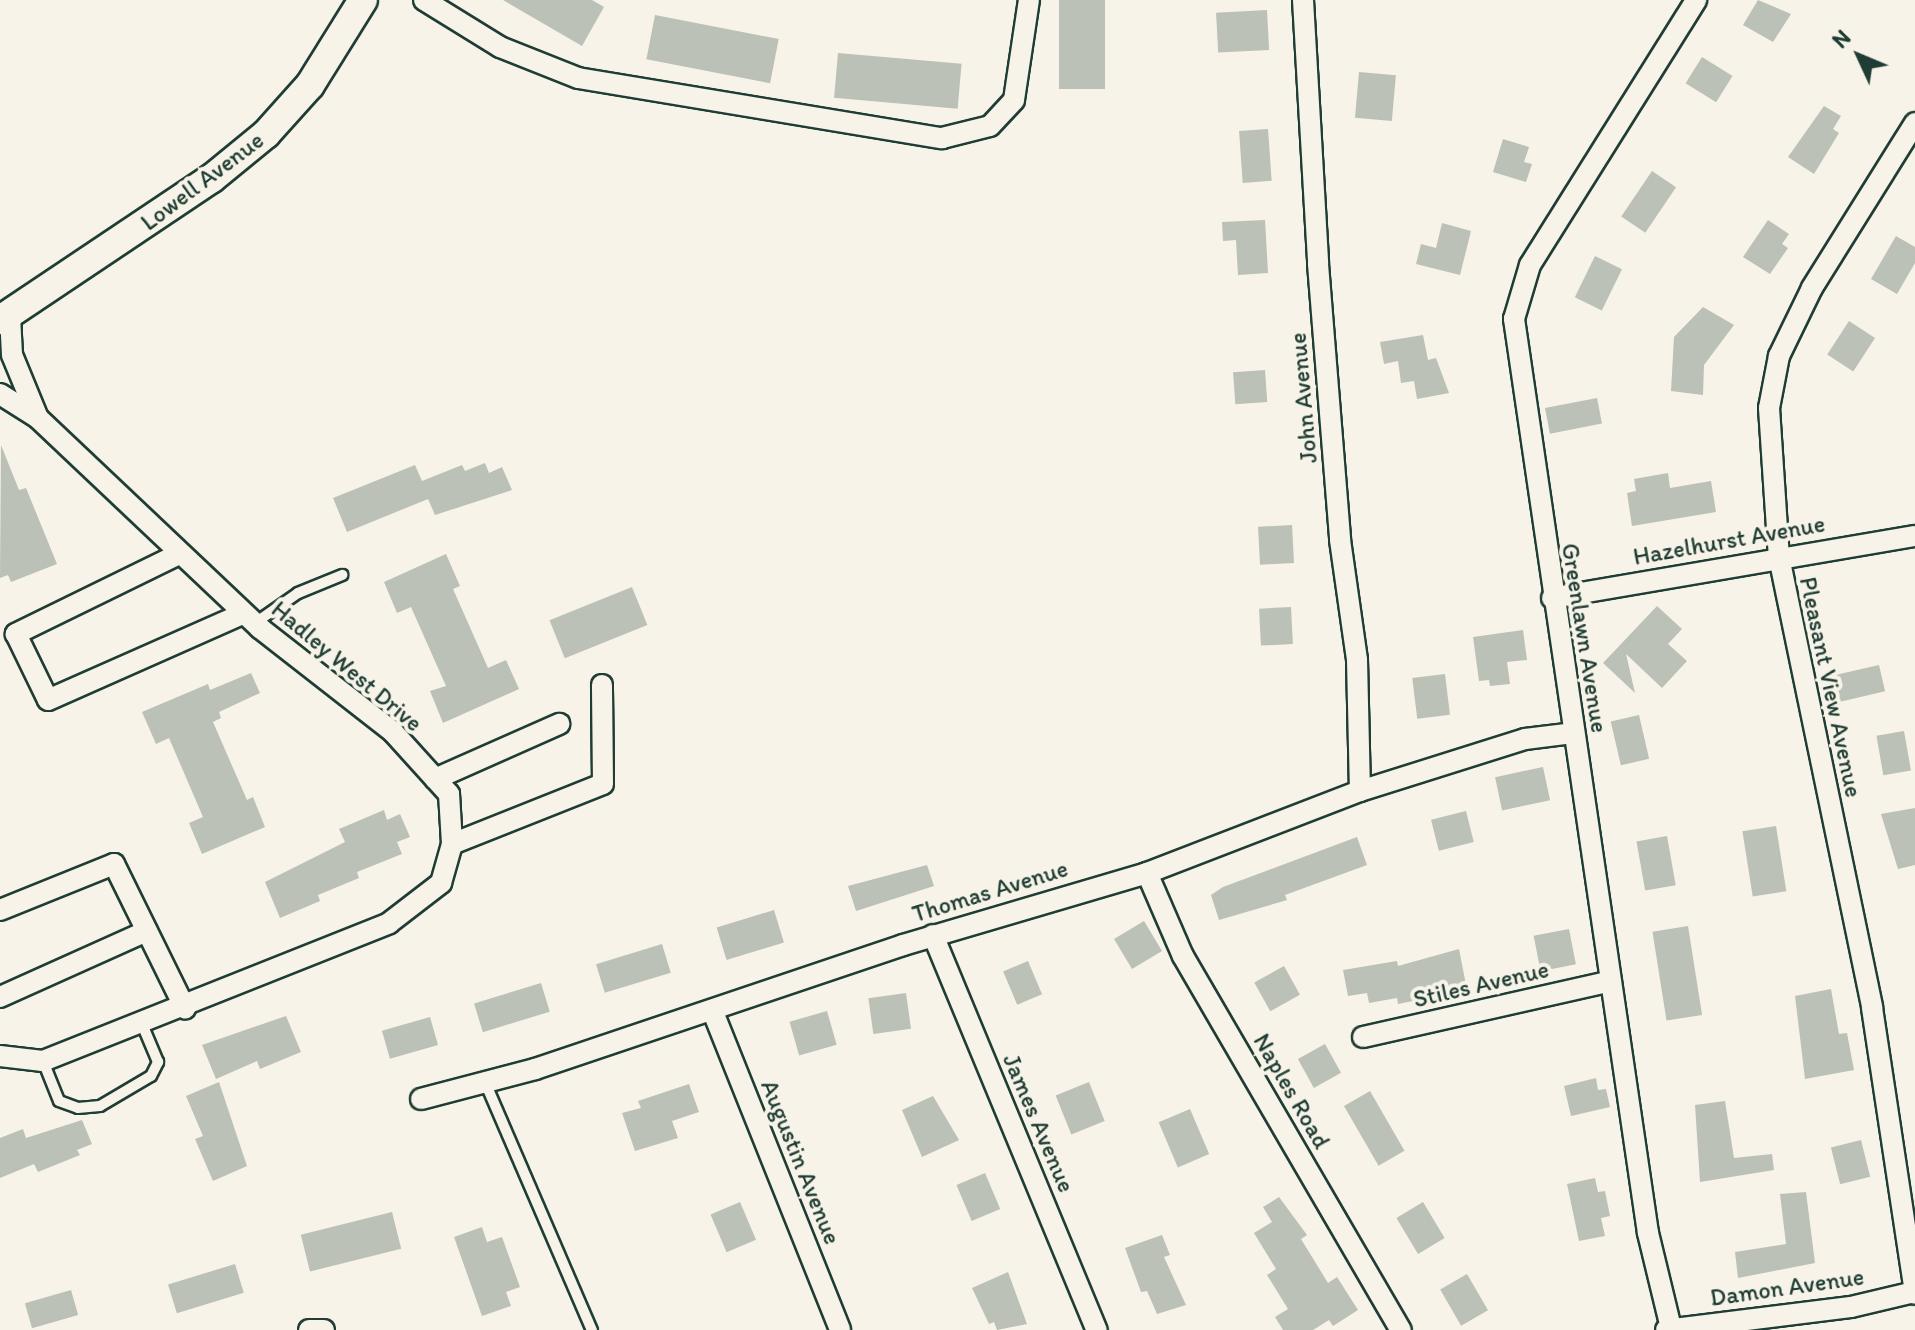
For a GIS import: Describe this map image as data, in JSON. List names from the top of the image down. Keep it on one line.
{"streets":{"main road":["Lowell Avenue"],"street":["John Avenue","Hazelhurst Avenue","Greenlawn Avenue","Hadley West Drive","Pleasant View Avenue","Thomas Avenue","Stiles Avenue","Naples Road","James Avenue","Augustin Avenue","Damon Avenue"]},"crossings":[["Lowell Avenue","Hadley West Drive"],["John Avenue","Thomas Avenue"],["Hazelhurst Avenue","Greenlawn Avenue"],["Hazelhurst Avenue","Pleasant View Avenue"],["Greenlawn Avenue","Thomas Avenue"],["Greenlawn Avenue","Stiles Avenue"],["Greenlawn Avenue","Damon Avenue"],["Pleasant View Avenue","Damon Avenue"],["Thomas Avenue","Naples Road"],["Thomas Avenue","James Avenue"],["Thomas Avenue","Augustin Avenue"]],"north":"top left"}
